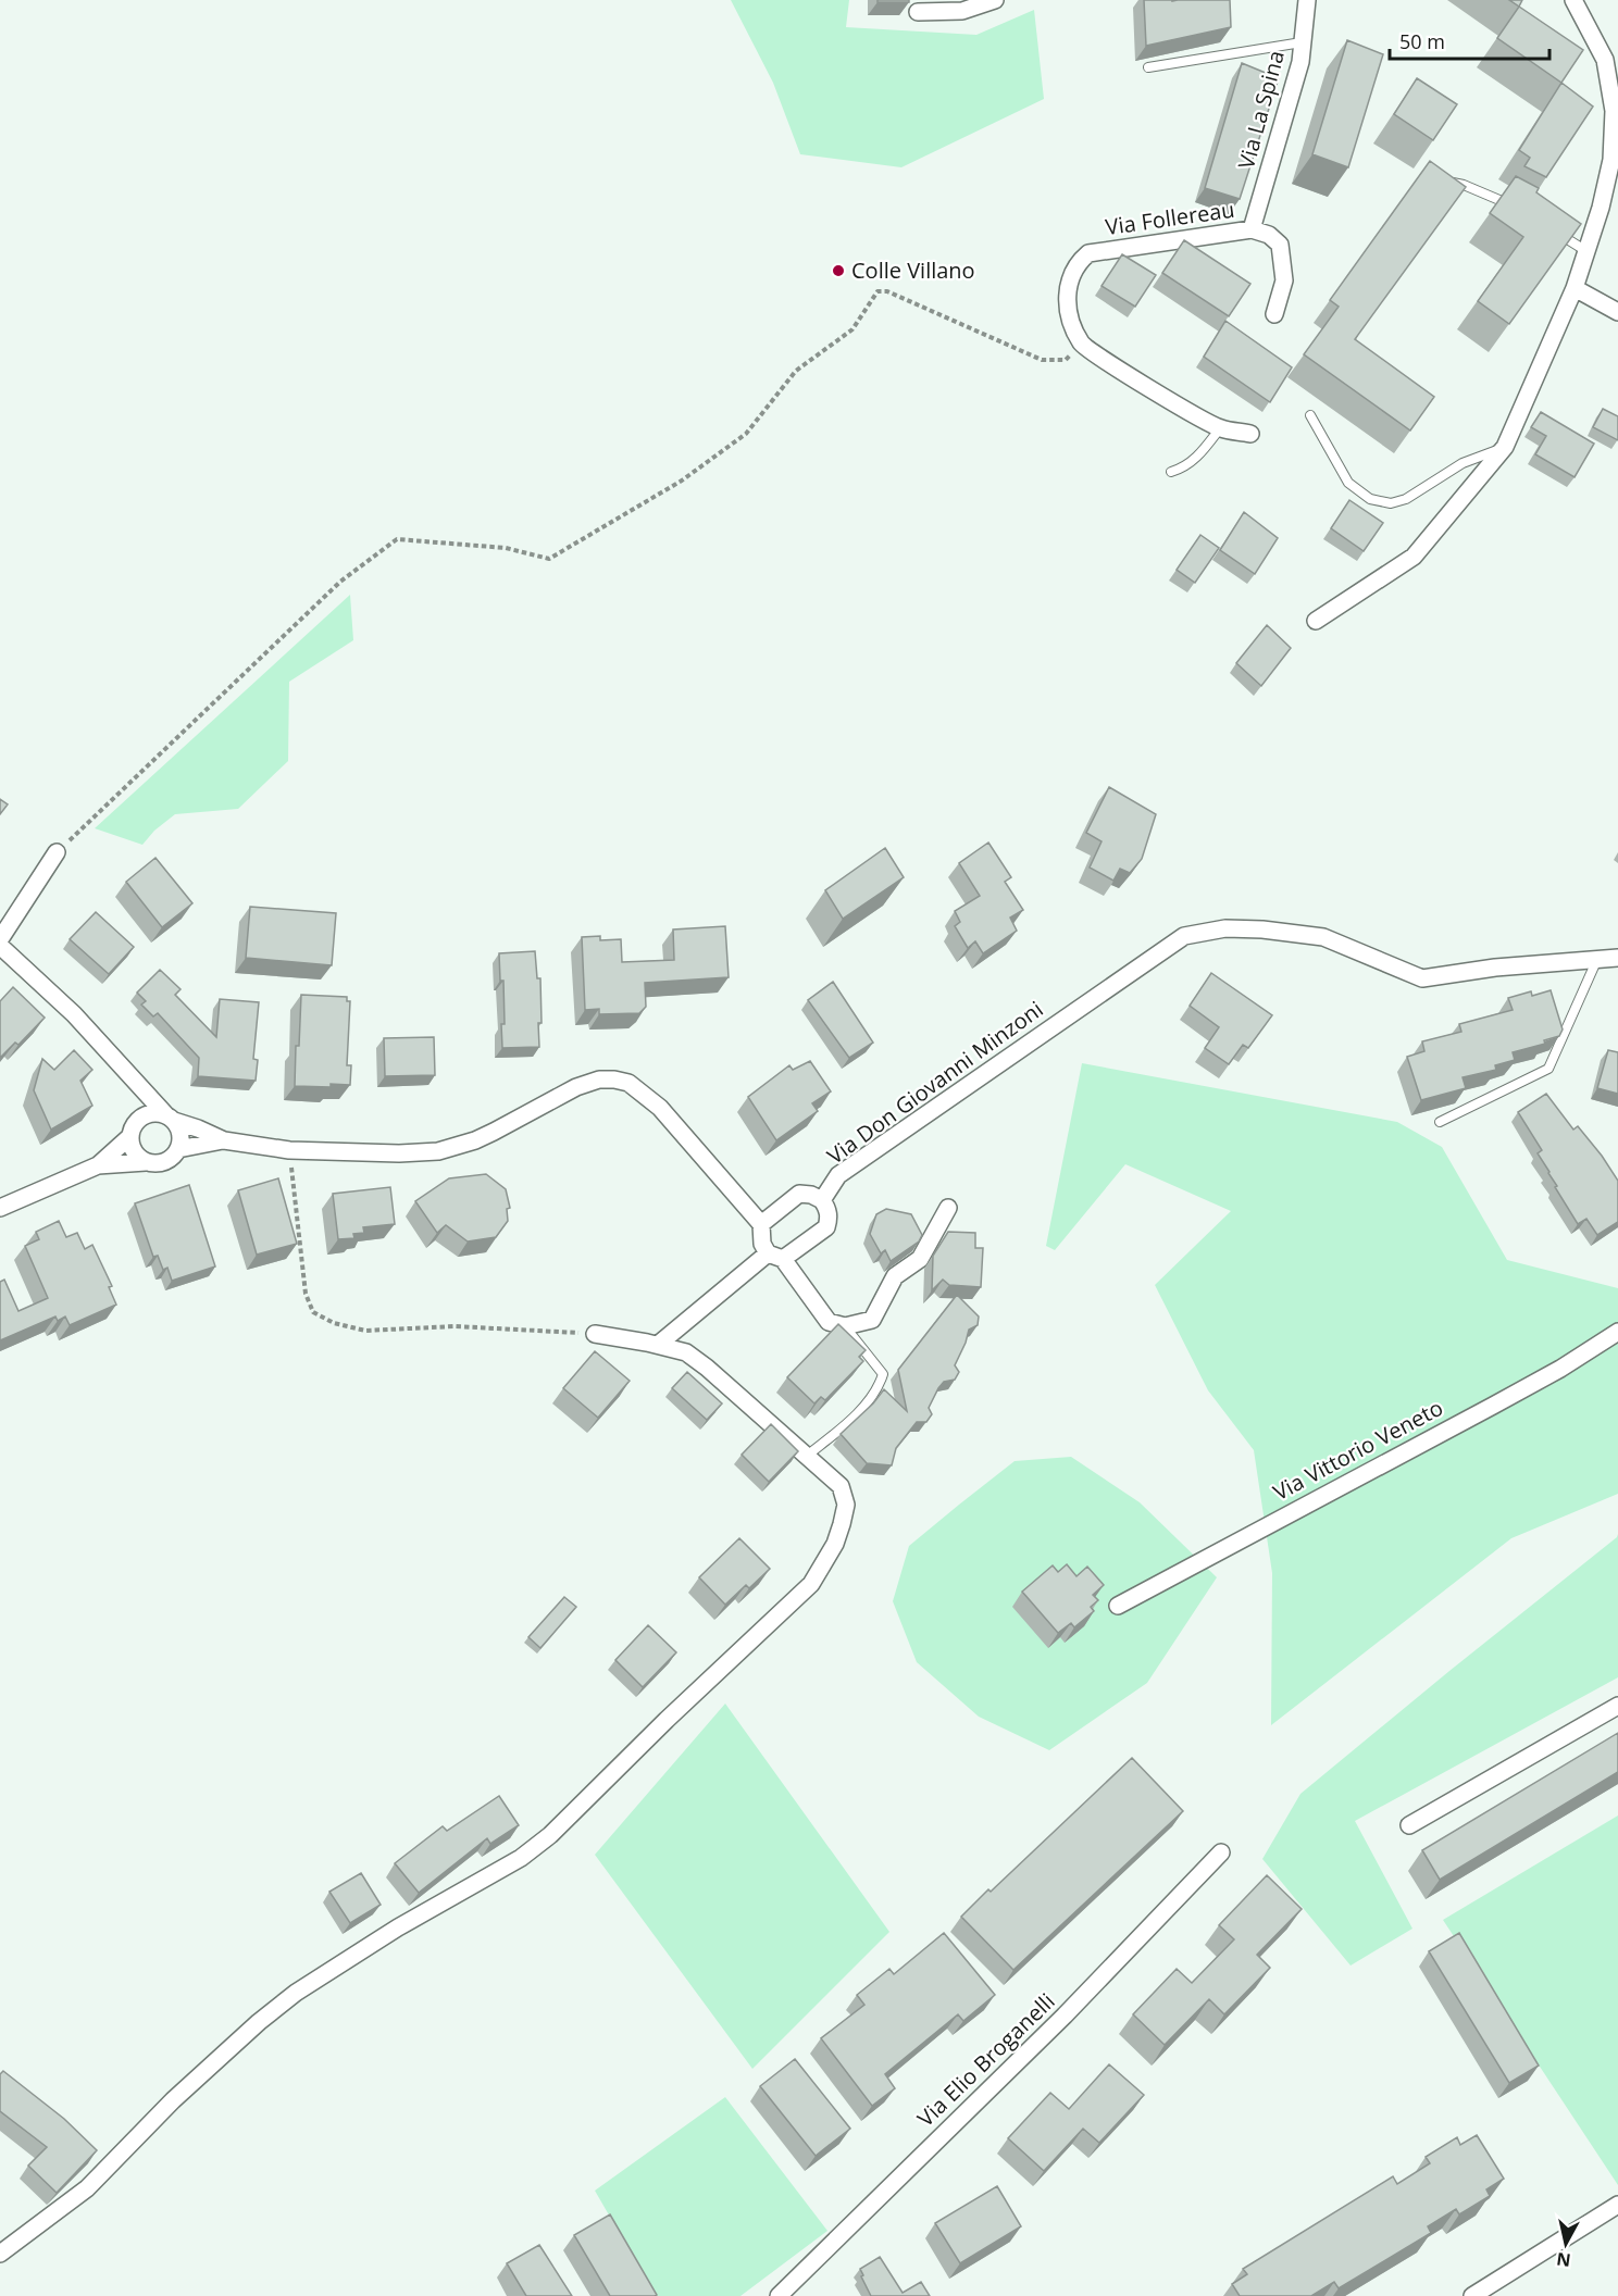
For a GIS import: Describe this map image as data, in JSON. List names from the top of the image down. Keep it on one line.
{"streets":{"street":["Via La Spina","Via Follereau","Via Don Giovanni Minzoni","Via Vittorio Veneto","Via Elio Broganelli"]},"crossings":[["Via La Spina","Via Follereau"]],"places":["Colle Villano"],"scale_bar":"50 m","north":"bottom"}
